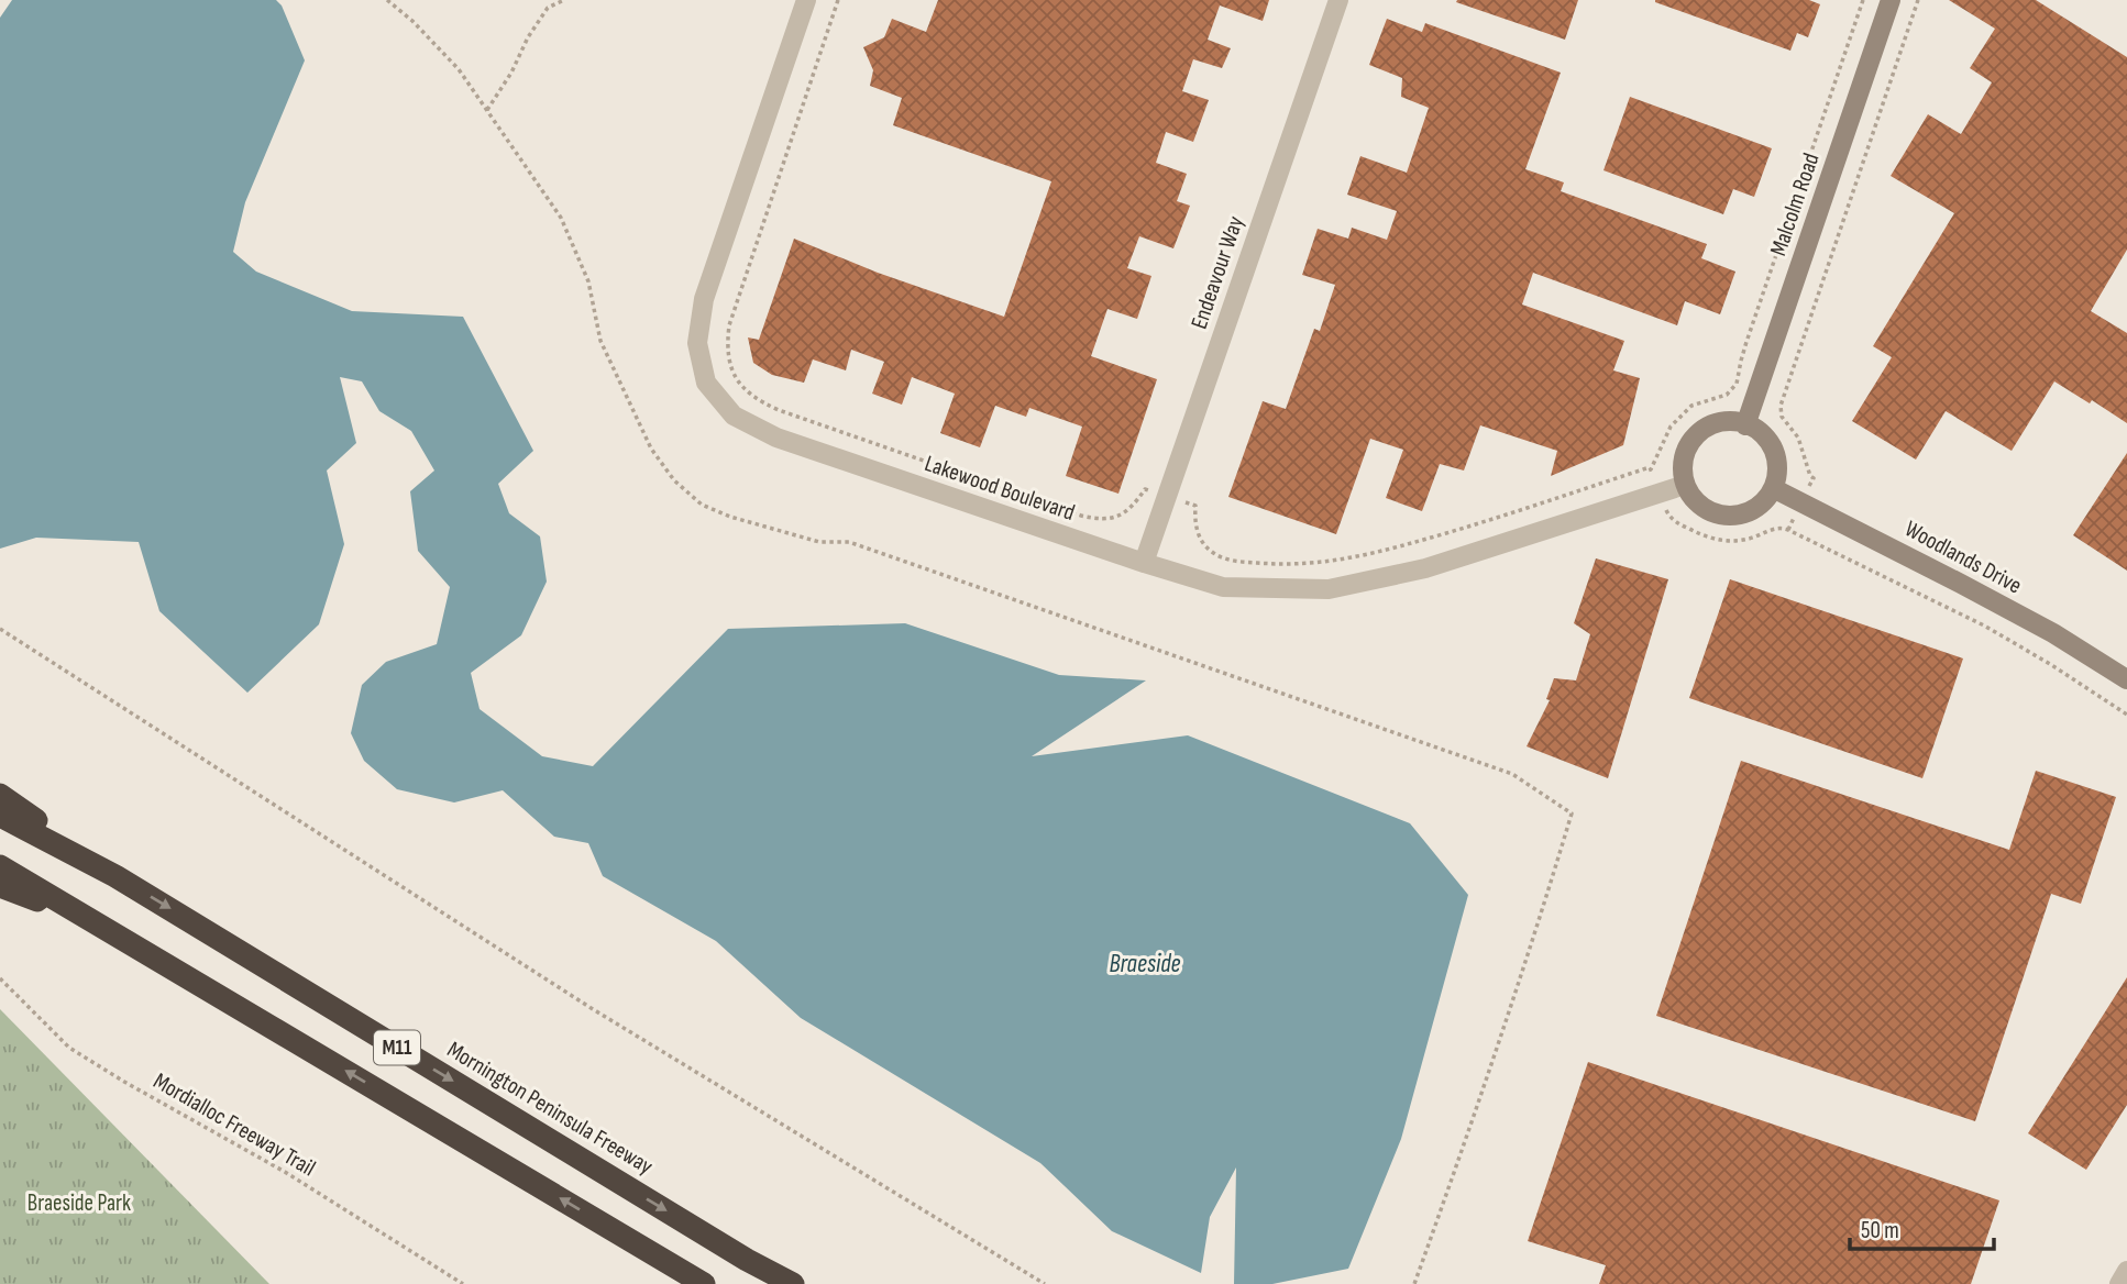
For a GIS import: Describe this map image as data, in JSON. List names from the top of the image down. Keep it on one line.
{"streets":{"highway":["M11","Mornington Peninsula Freeway"],"street":["Malcolm Road","Endeavour Way","Lakewood Boulevard","Woodlands Drive"],"path":["Mordialloc Freeway Trail"]},"crossings":[["Malcolm Road","Lakewood Boulevard"],["Malcolm Road","Woodlands Drive"],["Endeavour Way","Lakewood Boulevard"],["Lakewood Boulevard","Woodlands Drive"]],"water":["Braeside"],"parks":["Braeside Park"],"scale_bar":"50 m"}
